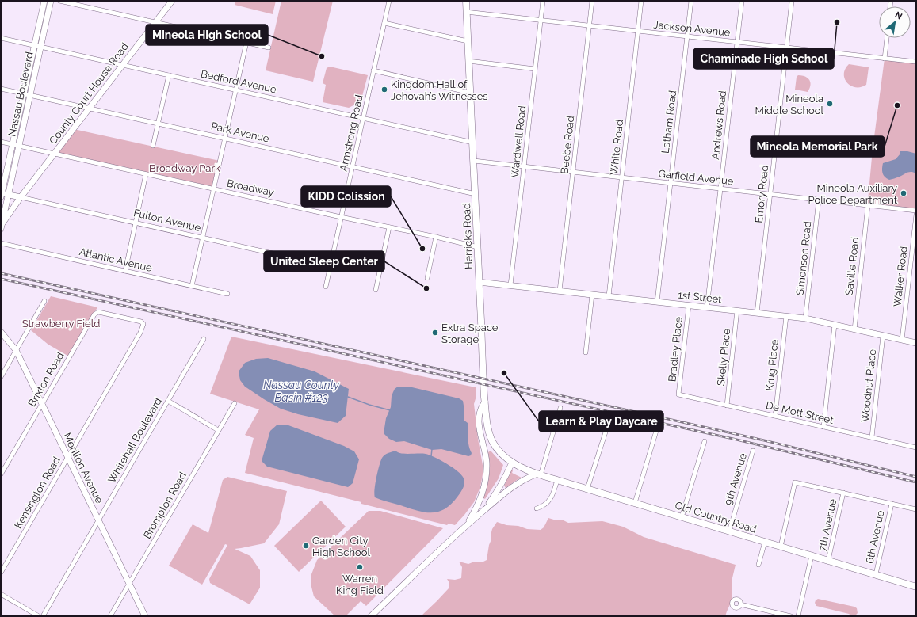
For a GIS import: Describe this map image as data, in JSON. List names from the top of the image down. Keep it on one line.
{"streets":{"main road":["County Court House Road","Nassau Boulevard","Fulton Avenue","Herricks Road","1st Street","Merillon Avenue","Old Country Road"],"street":["Jackson Avenue","Bedford Avenue","Latham Road","Andrews Road","Park Avenue","Armstrong Road","Wardwell Road","Beebe Road","White Road","Garfield Avenue","Broadway","Emory Road","Simonson Road","Atlantic Avenue","Saville Road","Walker Road","Bradley Place","Skelly Place","Krug Place","Brixton Road","Woodnut Place","De Mott Street","Whitehall Boulevard","9th Avenue","Kensington Road","Brompton Road","7th Avenue","6th Avenue"]},"crossings":[["Jackson Avenue","Latham Road"],["Jackson Avenue","Andrews Road"],["Jackson Avenue","Wardwell Road"],["Jackson Avenue","Beebe Road"],["Jackson Avenue","White Road"],["Jackson Avenue","Emory Road"],["Jackson Avenue","Herricks Road"],["Bedford Avenue","County Court House Road"],["Bedford Avenue","Nassau Boulevard"],["Bedford Avenue","Armstrong Road"],["Bedford Avenue","Herricks Road"],["County Court House Road","Nassau Boulevard"],["County Court House Road","Park Avenue"],["County Court House Road","Broadway"],["County Court House Road","Fulton Avenue"],["Nassau Boulevard","Park Avenue"],["Nassau Boulevard","Broadway"],["Nassau Boulevard","Fulton Avenue"],["Latham Road","Garfield Avenue"],["Latham Road","1st Street"],["Andrews Road","Garfield Avenue"],["Andrews Road","1st Street"],["Park Avenue","Armstrong Road"],["Park Avenue","Herricks Road"],["Armstrong Road","Broadway"],["Armstrong Road","Fulton Avenue"],["Wardwell Road","Garfield Avenue"],["Wardwell Road","1st Street"],["Beebe Road","Garfield Avenue"],["Beebe Road","1st Street"],["White Road","Garfield Avenue"],["White Road","1st Street"],["Garfield Avenue","Emory Road"],["Garfield Avenue","Herricks Road"],["Garfield Avenue","Simonson Road"],["Garfield Avenue","Saville Road"],["Broadway","Herricks Road"],["Emory Road","1st Street"],["Herricks Road","1st Street"],["Herricks Road","Old Country Road"],["Simonson Road","1st Street"],["Saville Road","1st Street"],["Walker Road","1st Street"],["1st Street","Bradley Place"],["1st Street","Skelly Place"],["1st Street","Krug Place"],["1st Street","Woodnut Place"],["Bradley Place","De Mott Street"],["Skelly Place","De Mott Street"],["Krug Place","De Mott Street"],["Brixton Road","Merillon Avenue"],["Brixton Road","Kensington Road"],["Woodnut Place","De Mott Street"],["Whitehall Boulevard","Merillon Avenue"],["Merillon Avenue","Kensington Road"],["Merillon Avenue","Brompton Road"],["9th Avenue","Old Country Road"],["Old Country Road","7th Avenue"],["Old Country Road","6th Avenue"]],"water":["Nassau County Basin #123"],"parks":["Broadway Park","Strawberry Field"],"places":["Chaminade High School","Mineola High School","Kingdom Hall of Jehovah’s Witnesses","Mineola Middle School","Mineola Memorial Park","Mineola Auxiliary Police Department","KIDD Colission","United Sleep Center","Extra Space Storage","Learn & Play Daycare","Garden City High School","Warren King Field"],"north":"top right"}
